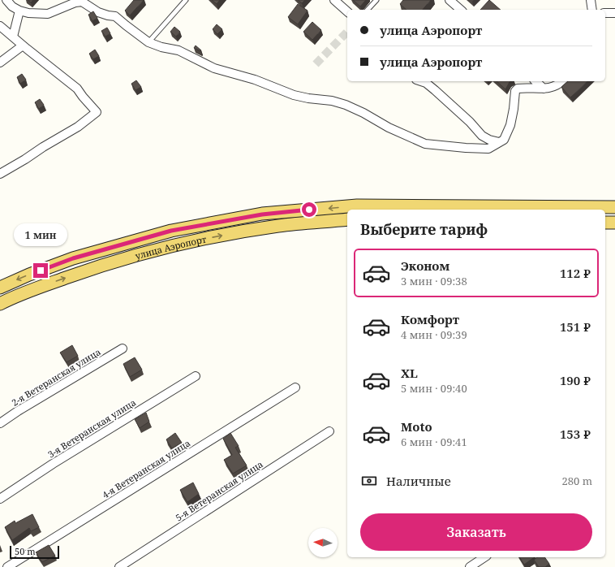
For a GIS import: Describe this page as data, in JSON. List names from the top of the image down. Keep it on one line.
{"streets":{"main road":["улица Аэропорт"],"street":["2-я Ветеранская улица","3-я Ветеранская улица","4-я Ветеранская улица","5-я Ветеранская улица"]},"scale_bar":"50 m","north":"left","page":{"banner":["улица Аэропорт","улица Аэропорт"],"heading":"Выберите тариф","bubble":"1 мин","list":[{"name":"Эконом","note":"3 мин · 09:38","value":"112 ₽"},{"name":"Комфорт","note":"4 мин · 09:39","value":"151 ₽"},{"name":"XL","note":"5 мин · 09:40","value":"190 ₽"},{"name":"Moto","note":"6 мин · 09:41","value":"153 ₽"}],"pay":["Наличные","280 m"],"buttons":"Заказать","scale":"50 m"}}
